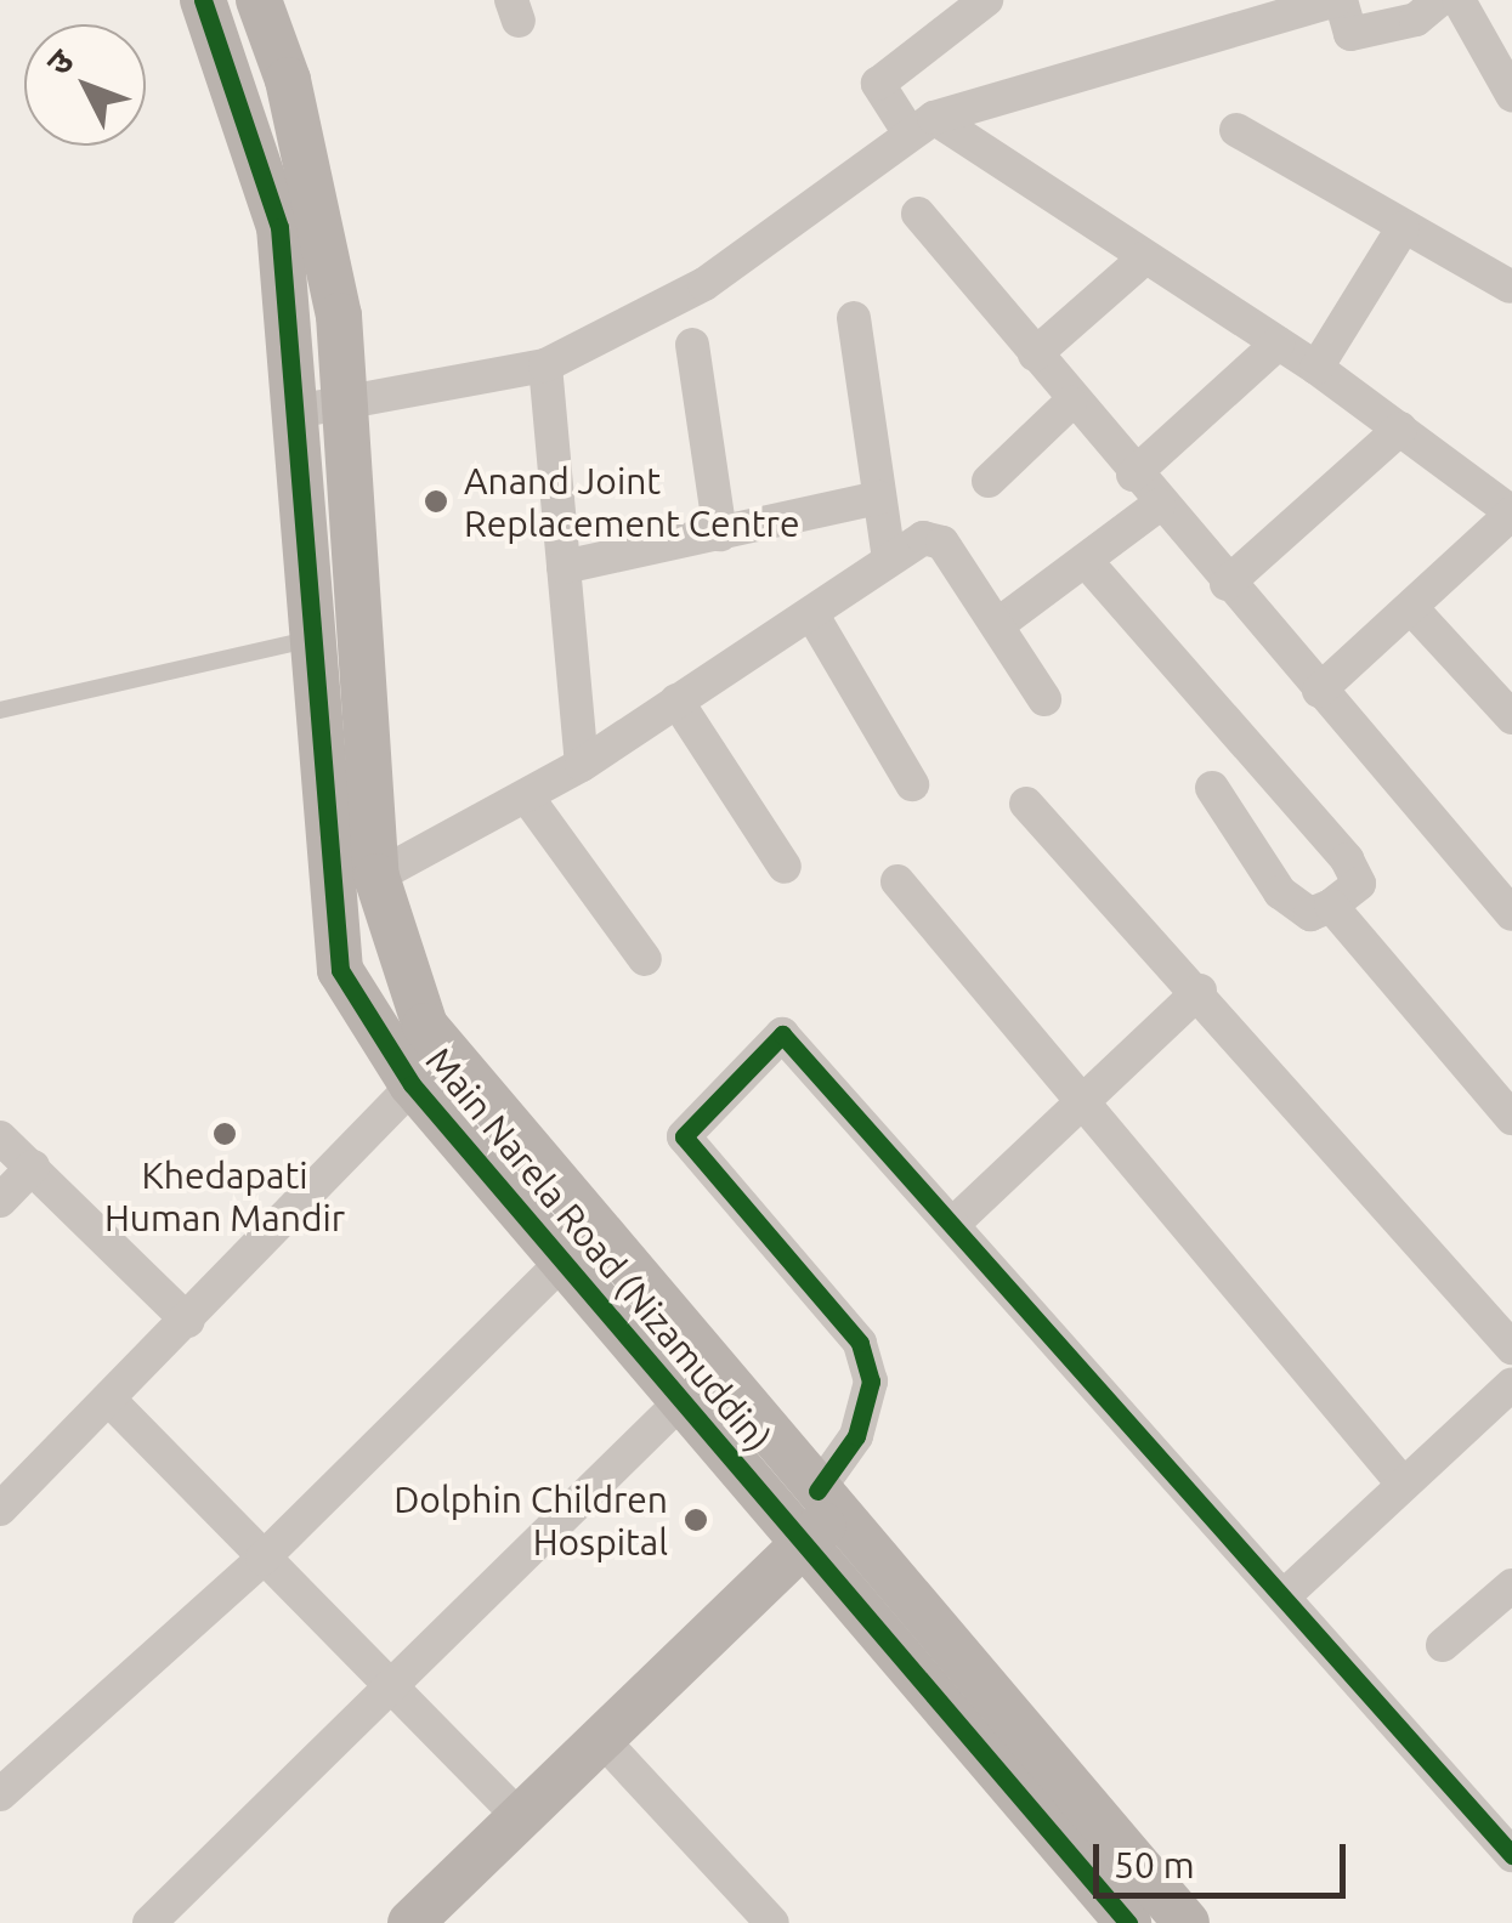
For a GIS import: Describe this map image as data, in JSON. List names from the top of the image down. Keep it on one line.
{"streets":{"street":["Main Narela Road (Nizamuddin)"]},"places":["Anand Joint Replacement Centre","Khedapati Human Mandir","Dolphin Children Hospital"],"scale_bar":"50 m","north":"top left"}
